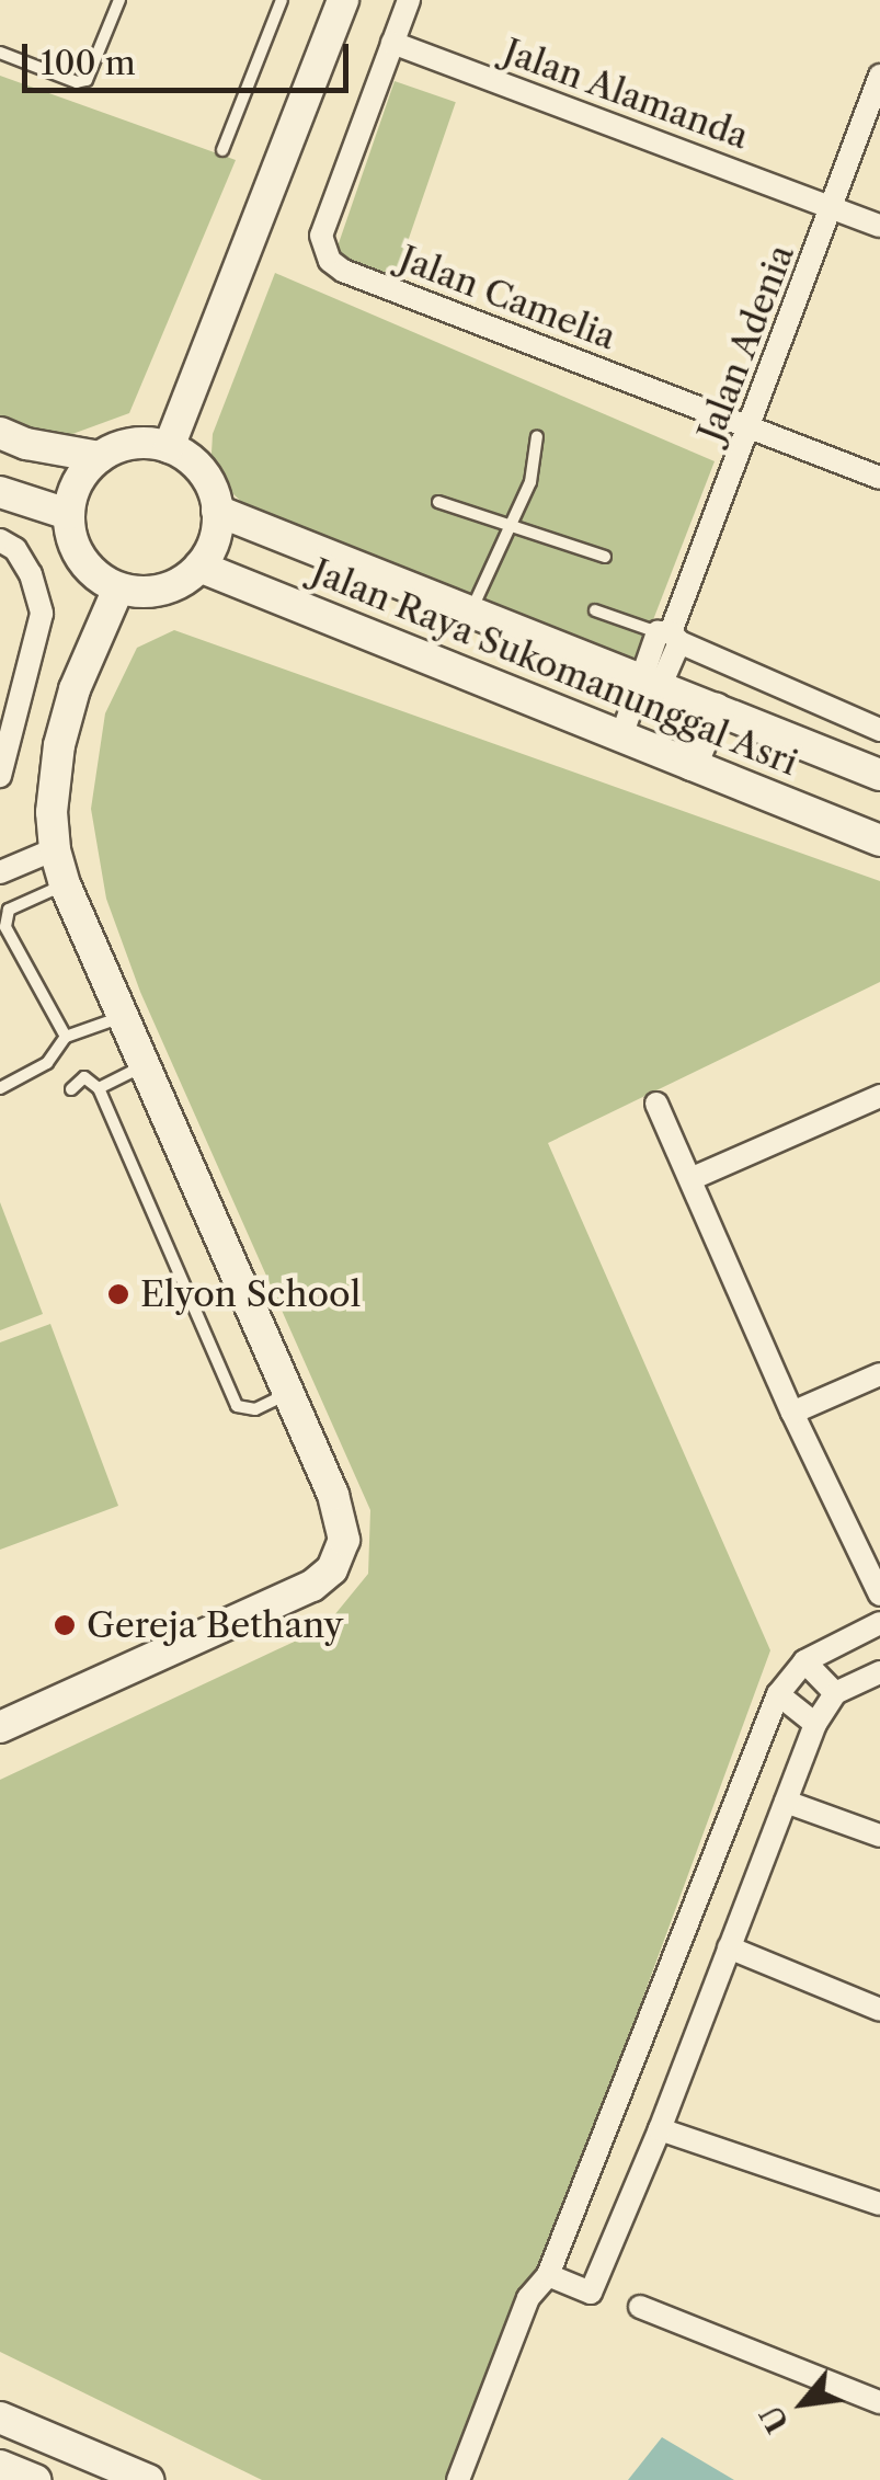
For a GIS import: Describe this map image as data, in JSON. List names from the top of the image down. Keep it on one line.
{"streets":{"street":["Jalan Alamanda","Jalan Camelia","Jalan Adenia","Jalan Raya Sukomanunggal Asri"]},"crossings":[["Jalan Alamanda","Jalan Camelia"],["Jalan Alamanda","Jalan Adenia"],["Jalan Camelia","Jalan Adenia"],["Jalan Adenia","Jalan Raya Sukomanunggal Asri"]],"places":["Elyon School","Gereja Bethany"],"scale_bar":"100 m","north":"bottom left"}
